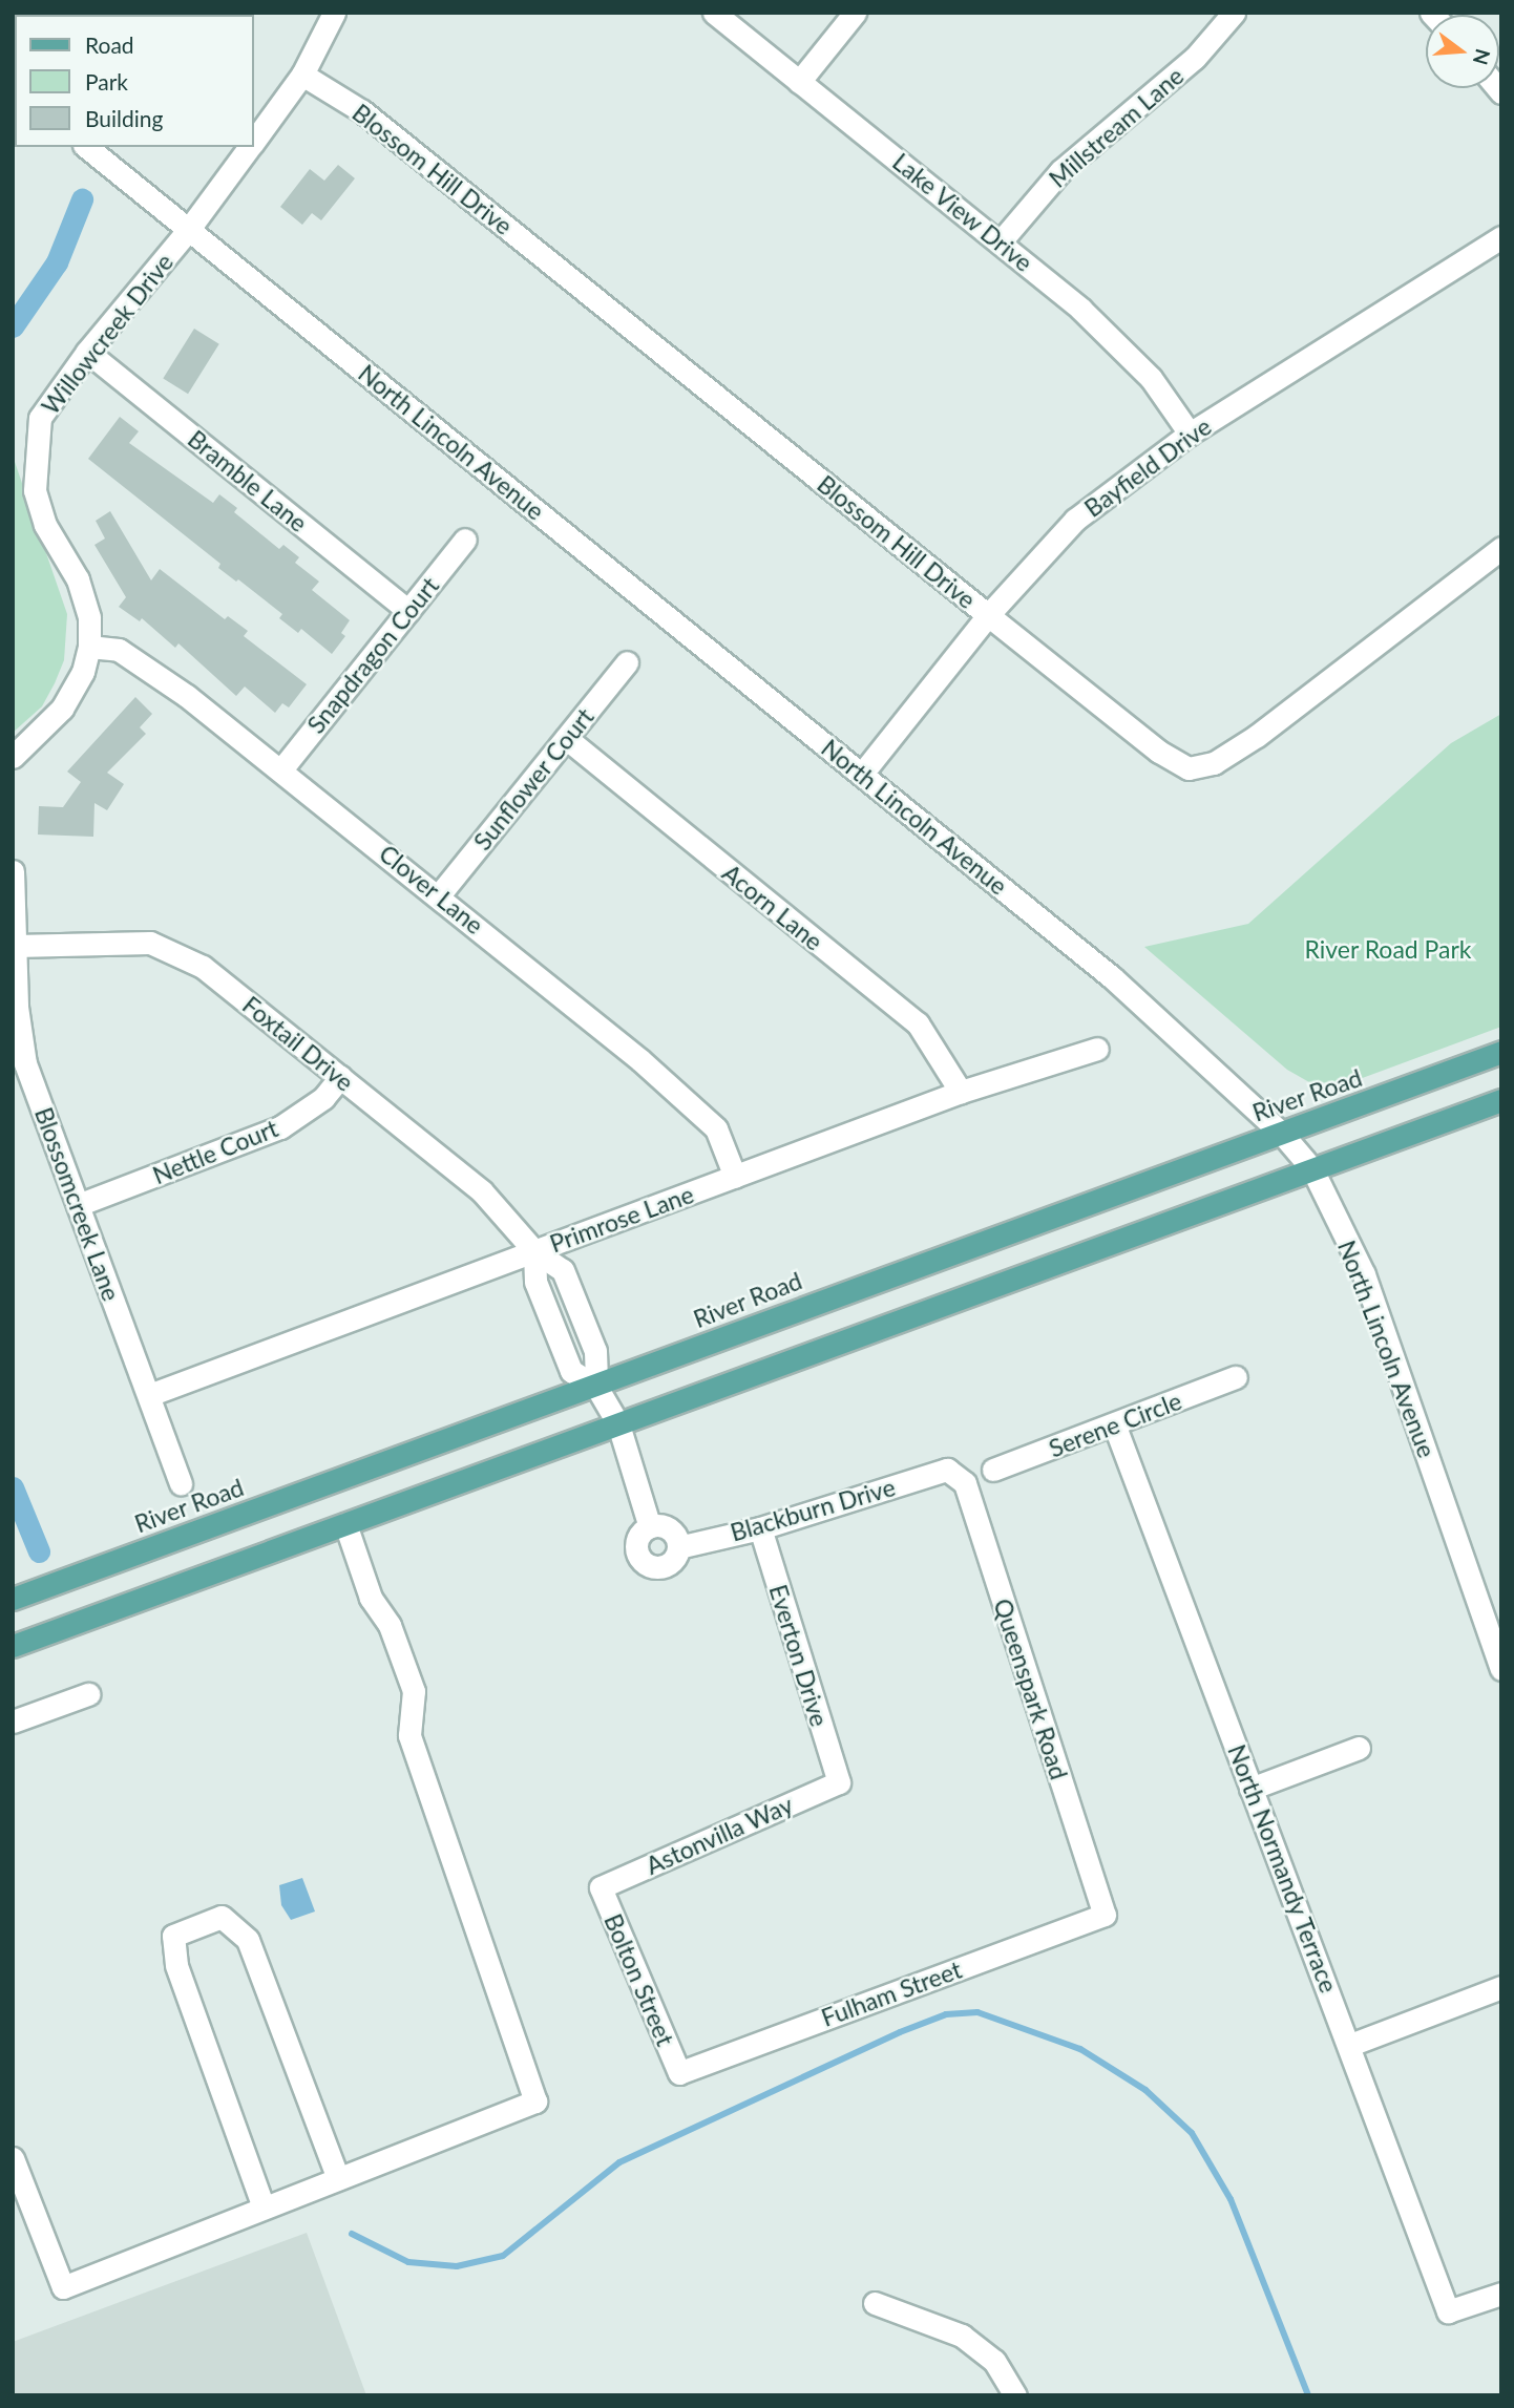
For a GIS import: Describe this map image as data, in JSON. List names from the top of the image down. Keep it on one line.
{"streets":{"main road":["River Road"],"street":["Millstream Lane","Blossom Hill Drive","Lake View Drive","Willowcreek Drive","North Lincoln Avenue","Bayfield Drive","Bramble Lane","Snapdragon Court","Sunflower Court","Clover Lane","Acorn Lane","Foxtail Drive","Nettle Court","Blossomcreek Lane","Primrose Lane","Serene Circle","Blackburn Drive","Everton Drive","Queenspark Road","Astonvilla Way","North Normandy Terrace","Bolton Street","Fulham Street"]},"crossings":[["Millstream Lane","Lake View Drive"],["Blossom Hill Drive","Willowcreek Drive"],["Blossom Hill Drive","Bayfield Drive"],["Lake View Drive","Bayfield Drive"],["Willowcreek Drive","North Lincoln Avenue"],["Willowcreek Drive","Bramble Lane"],["Willowcreek Drive","Clover Lane"],["North Lincoln Avenue","Bayfield Drive"],["North Lincoln Avenue","River Road"],["Bramble Lane","Snapdragon Court"],["Snapdragon Court","Clover Lane"],["Sunflower Court","Clover Lane"],["Sunflower Court","Acorn Lane"],["Clover Lane","Primrose Lane"],["Acorn Lane","Primrose Lane"],["Foxtail Drive","River Road"],["Foxtail Drive","Nettle Court"],["Foxtail Drive","Blossomcreek Lane"],["Foxtail Drive","Primrose Lane"],["Nettle Court","Blossomcreek Lane"],["Blossomcreek Lane","Primrose Lane"],["Serene Circle","North Normandy Terrace"],["Blackburn Drive","Everton Drive"],["Blackburn Drive","Queenspark Road"],["Everton Drive","Astonvilla Way"],["Queenspark Road","Fulham Street"],["Astonvilla Way","Bolton Street"],["Bolton Street","Fulham Street"]],"parks":["River Road Park"],"legend":["Road","Park","Building"],"north":"right"}
